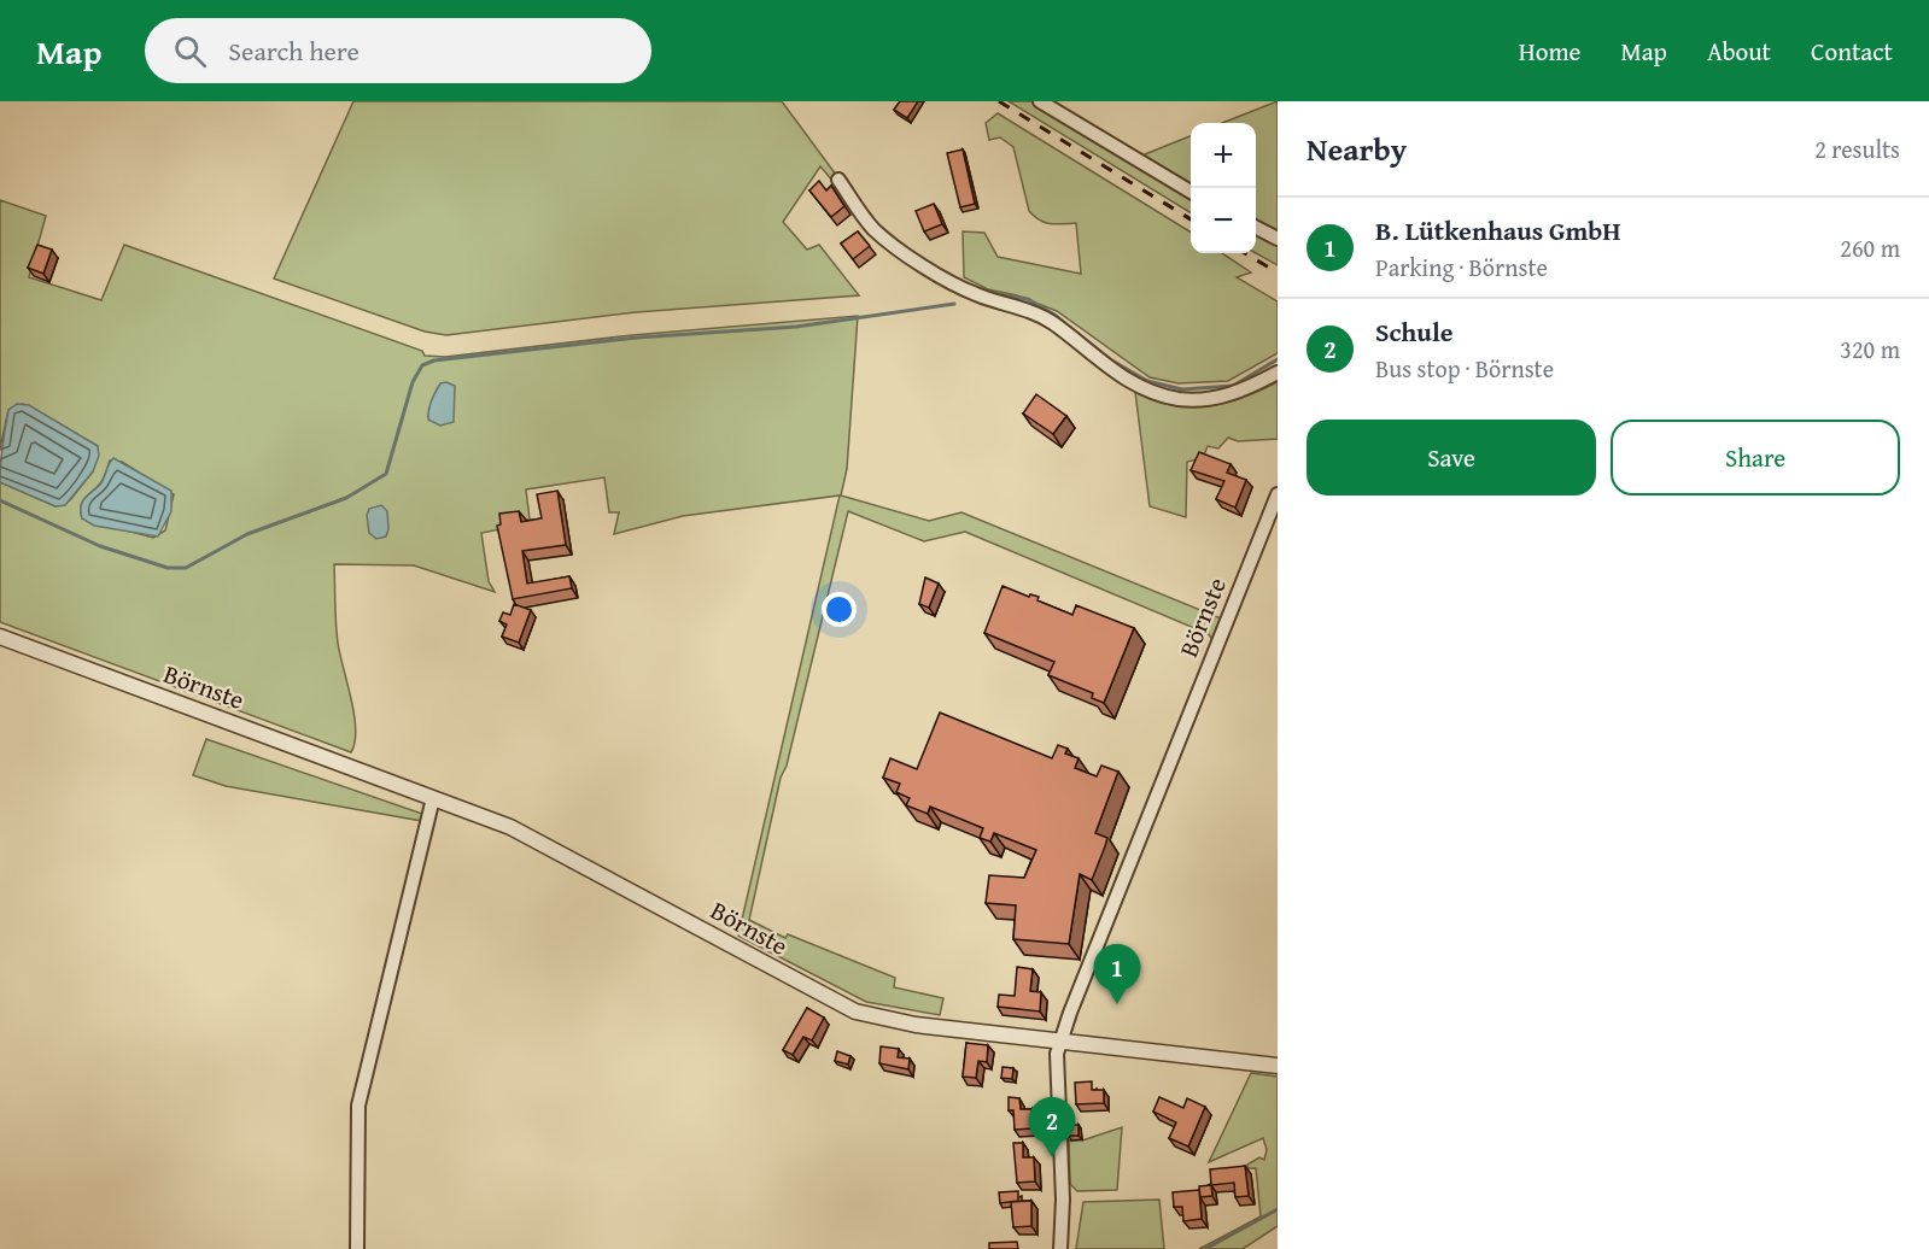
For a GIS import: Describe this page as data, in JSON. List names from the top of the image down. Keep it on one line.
{"streets":{"street":["Börnste"]},"page":{"header":"Map","search":"Search here","nav":["Home","Map","About","Contact"],"heading":["Nearby","2 results"],"map_buttons":["+","−"],"list":[{"mark":"1","name":"B. Lütkenhaus GmbH","note":"Parking · Börnste","value":"260 m"},{"mark":"2","name":"Schule","note":"Bus stop · Börnste","value":"320 m"}],"buttons":["Save","Share"],"pins":["1","2"]}}
